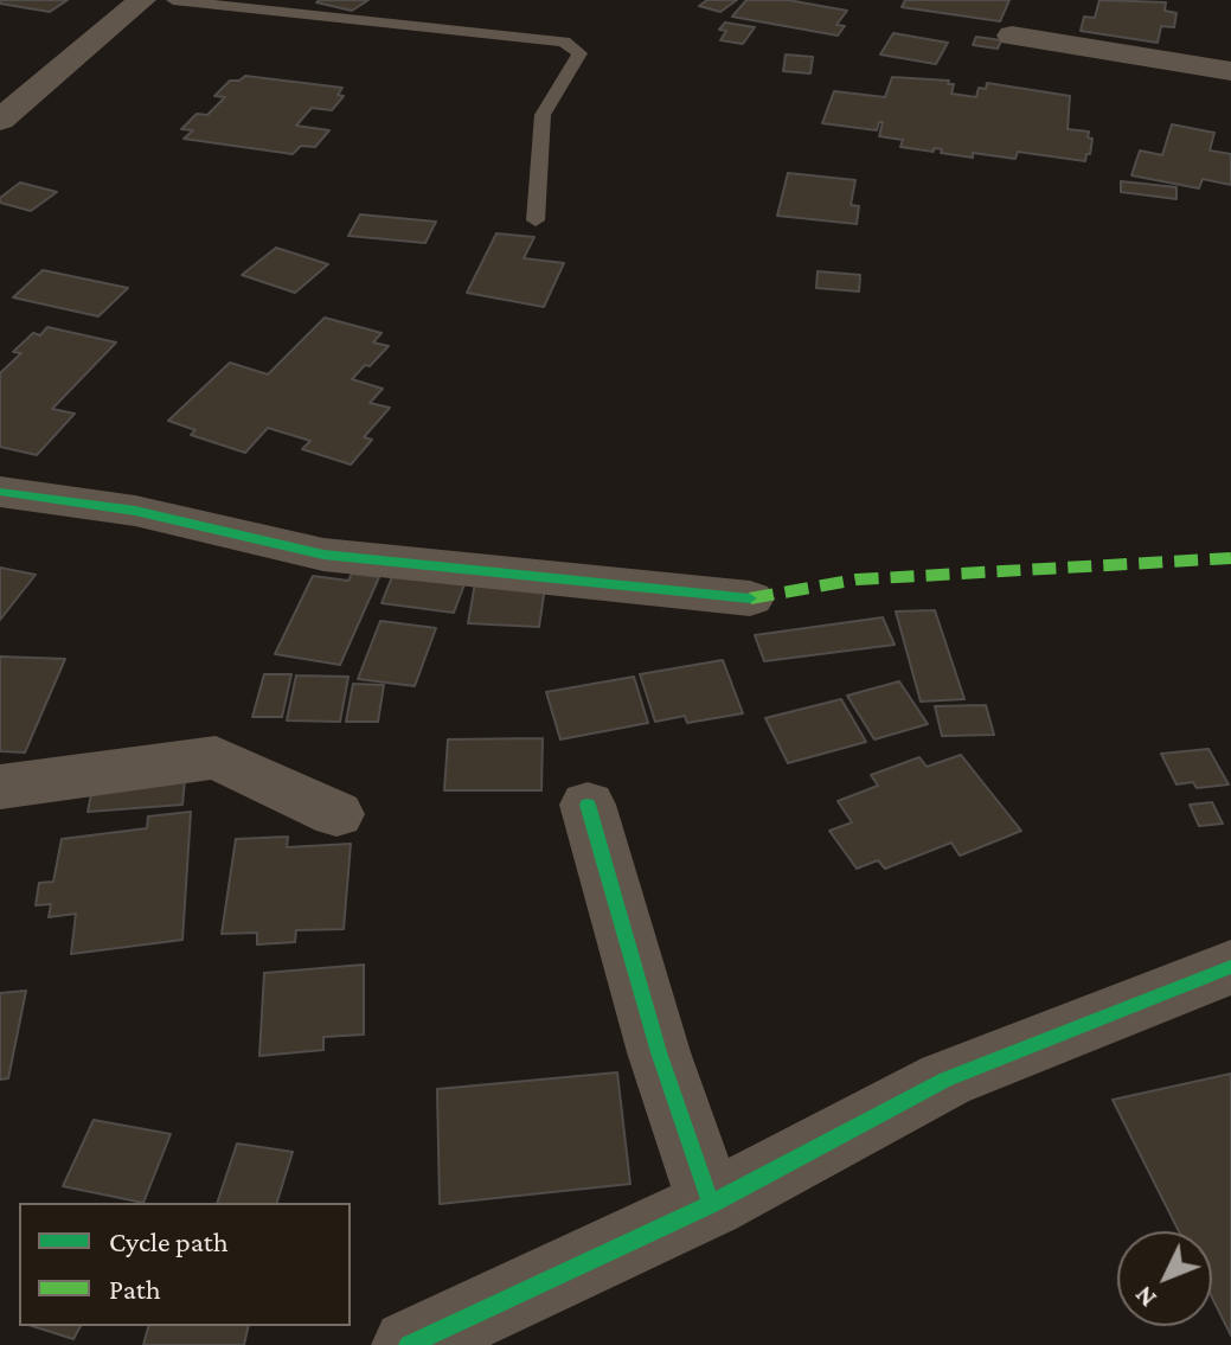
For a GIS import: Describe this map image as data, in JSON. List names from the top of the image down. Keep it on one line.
{"legend":["Cycle path","Path"],"north":"bottom left"}
